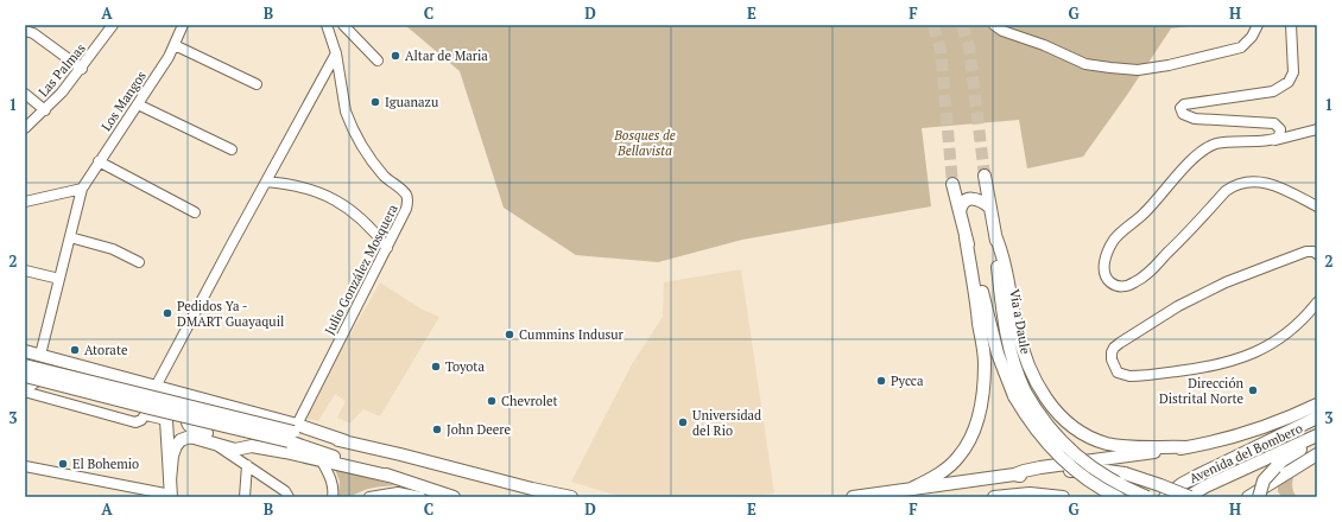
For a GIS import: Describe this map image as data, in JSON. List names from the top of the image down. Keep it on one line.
{"streets":{"main road":["Vía a Daule","Avenida del Bombero"],"street":["Las Palmas","Los Mangos","Julio González Mosquera"]},"parks":["Bosques de Bellavista"],"places":["Altar de Maria","Iguanazu","Pedidos Ya - DMART Guayaquil","Cummins Indusur","Atorate","Toyota","Pycca","Dirección Distrital Norte","Chevrolet","Universidad del Rio","John Deere","El Bohemio"],"grid":{"columns":["A","B","C","D","E","F","G","H"],"rows":["1","2","3"]}}
